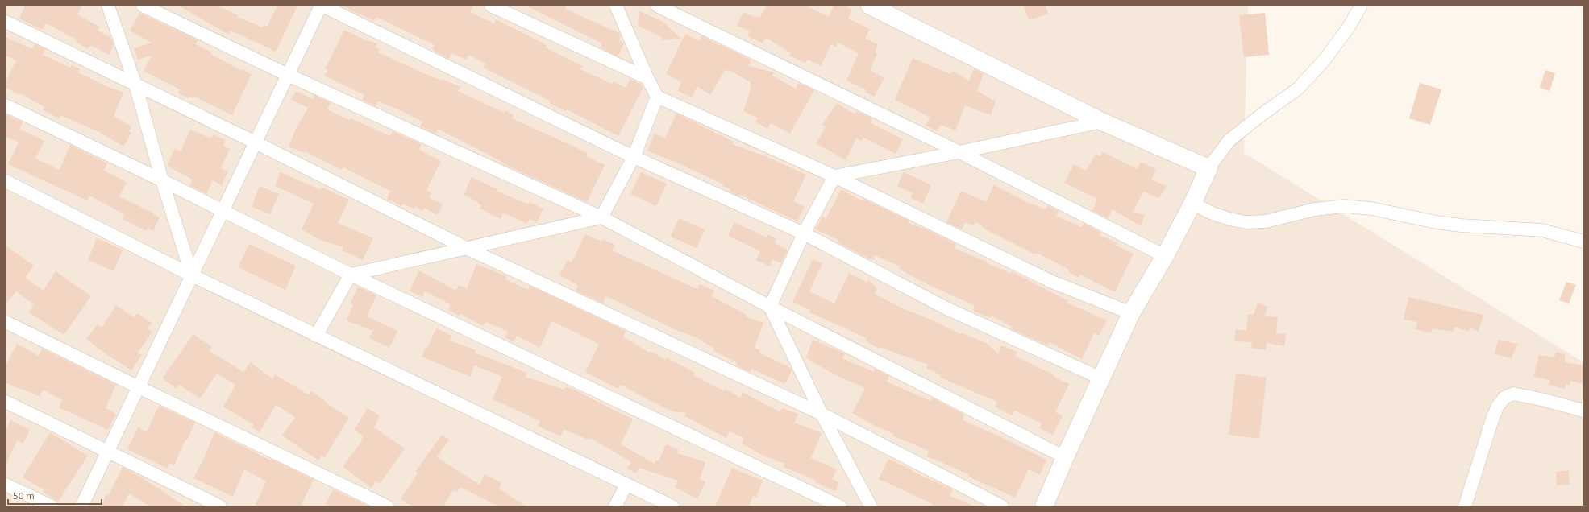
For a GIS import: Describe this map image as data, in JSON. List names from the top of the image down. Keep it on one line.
{"scale_bar":"50 m"}
